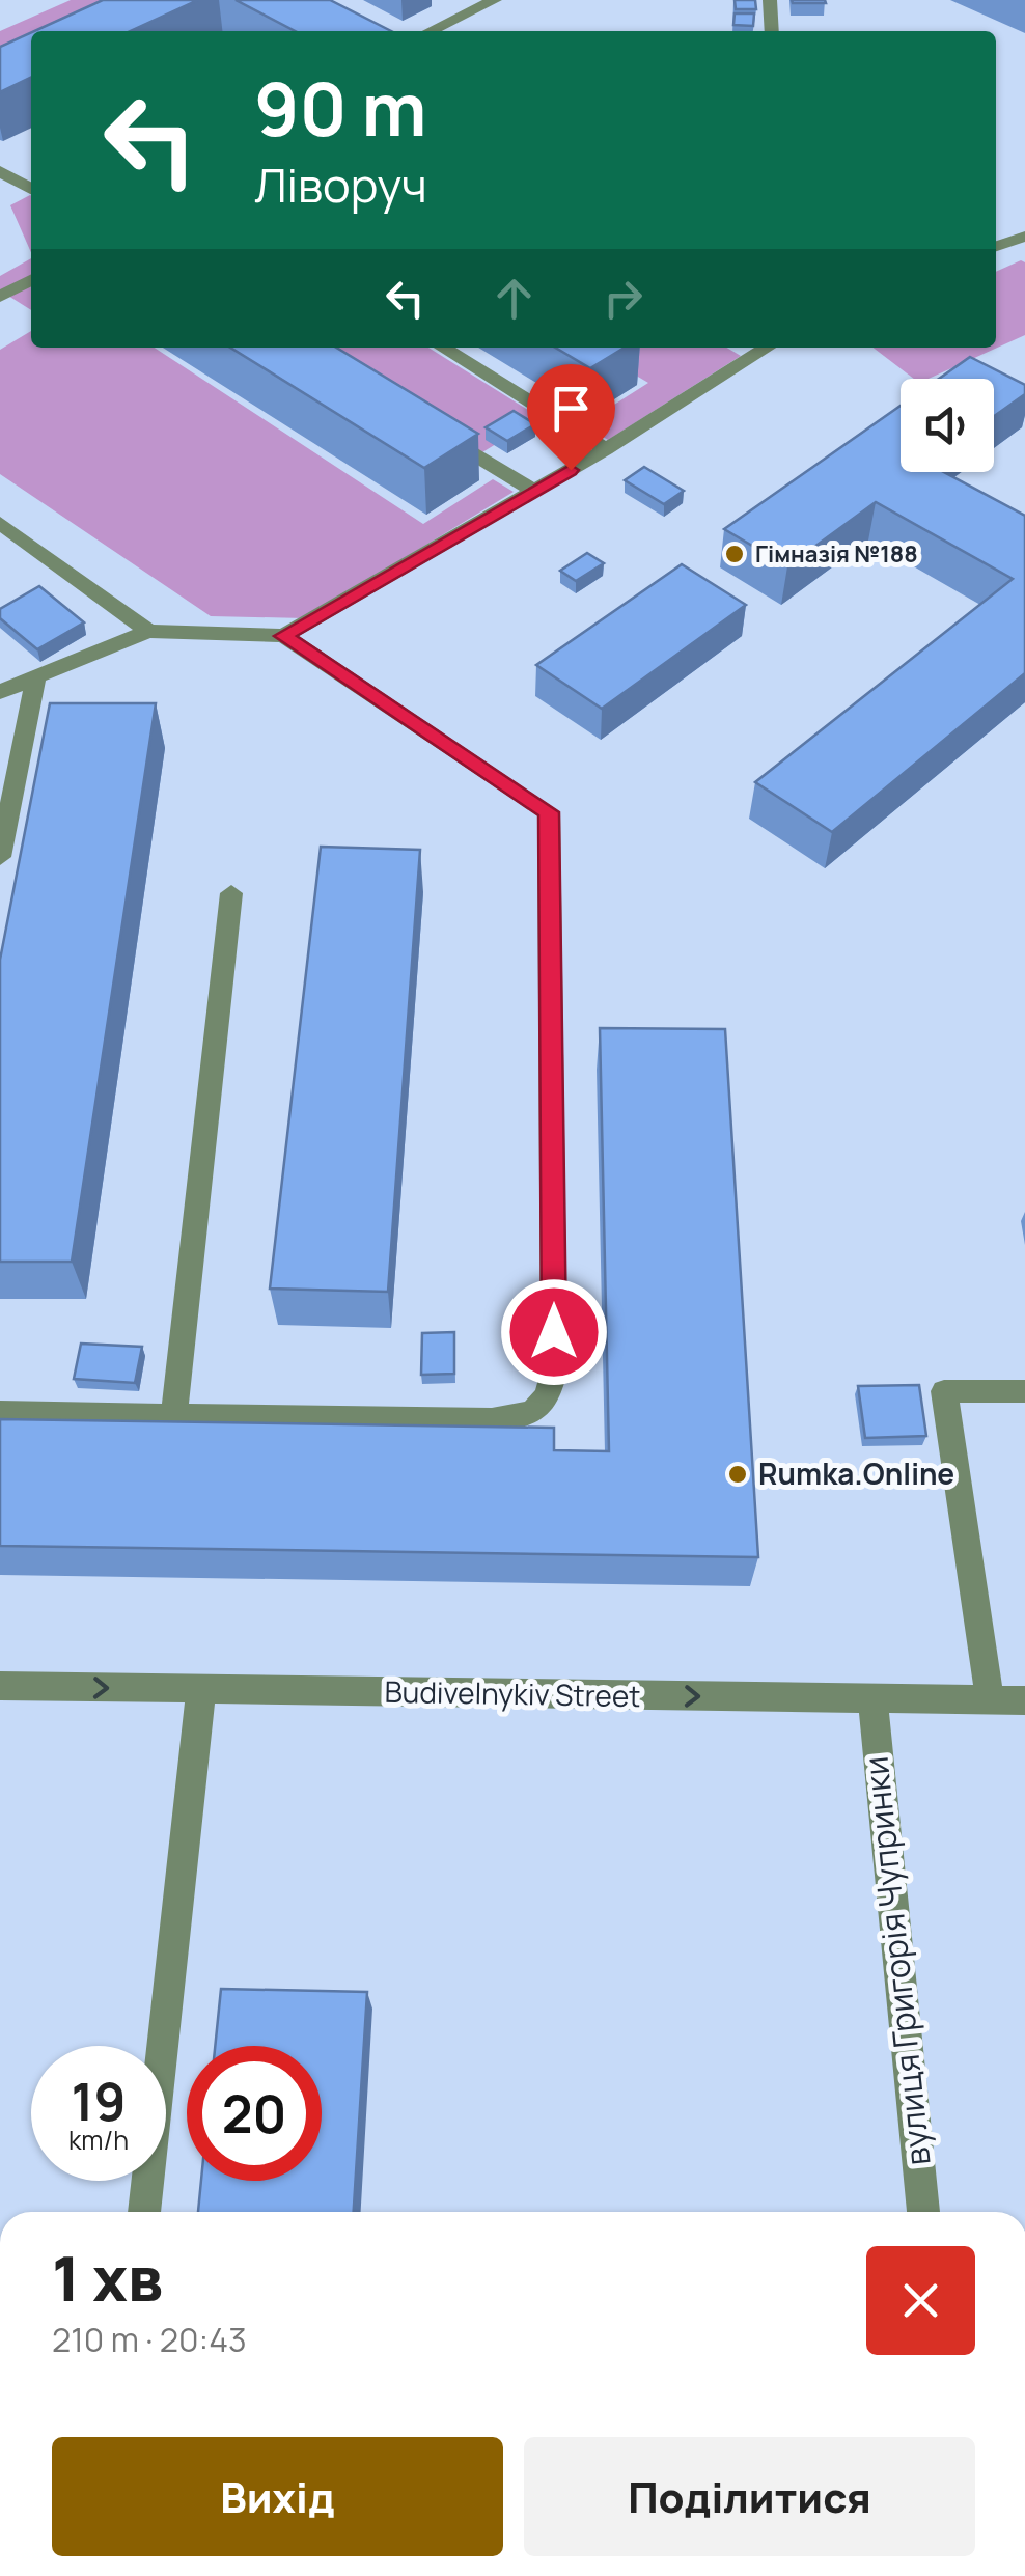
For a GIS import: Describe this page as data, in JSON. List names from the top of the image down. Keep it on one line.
{"streets":{"street":["Budivelnykiv Street","вулиця Григорія Чупринки"]},"crossings":[["Budivelnykiv Street","вулиця Григорія Чупринки"]],"one_way":["Budivelnykiv Street"],"places":["Гімназія №188","Rumka.Online"],"page":{"turn":["90 m","Ліворуч"],"speed":"19 km/h","limit":"20","heading":["1 хв","210 m · 20:43"],"buttons":["Вихід","Поділитися"]}}
